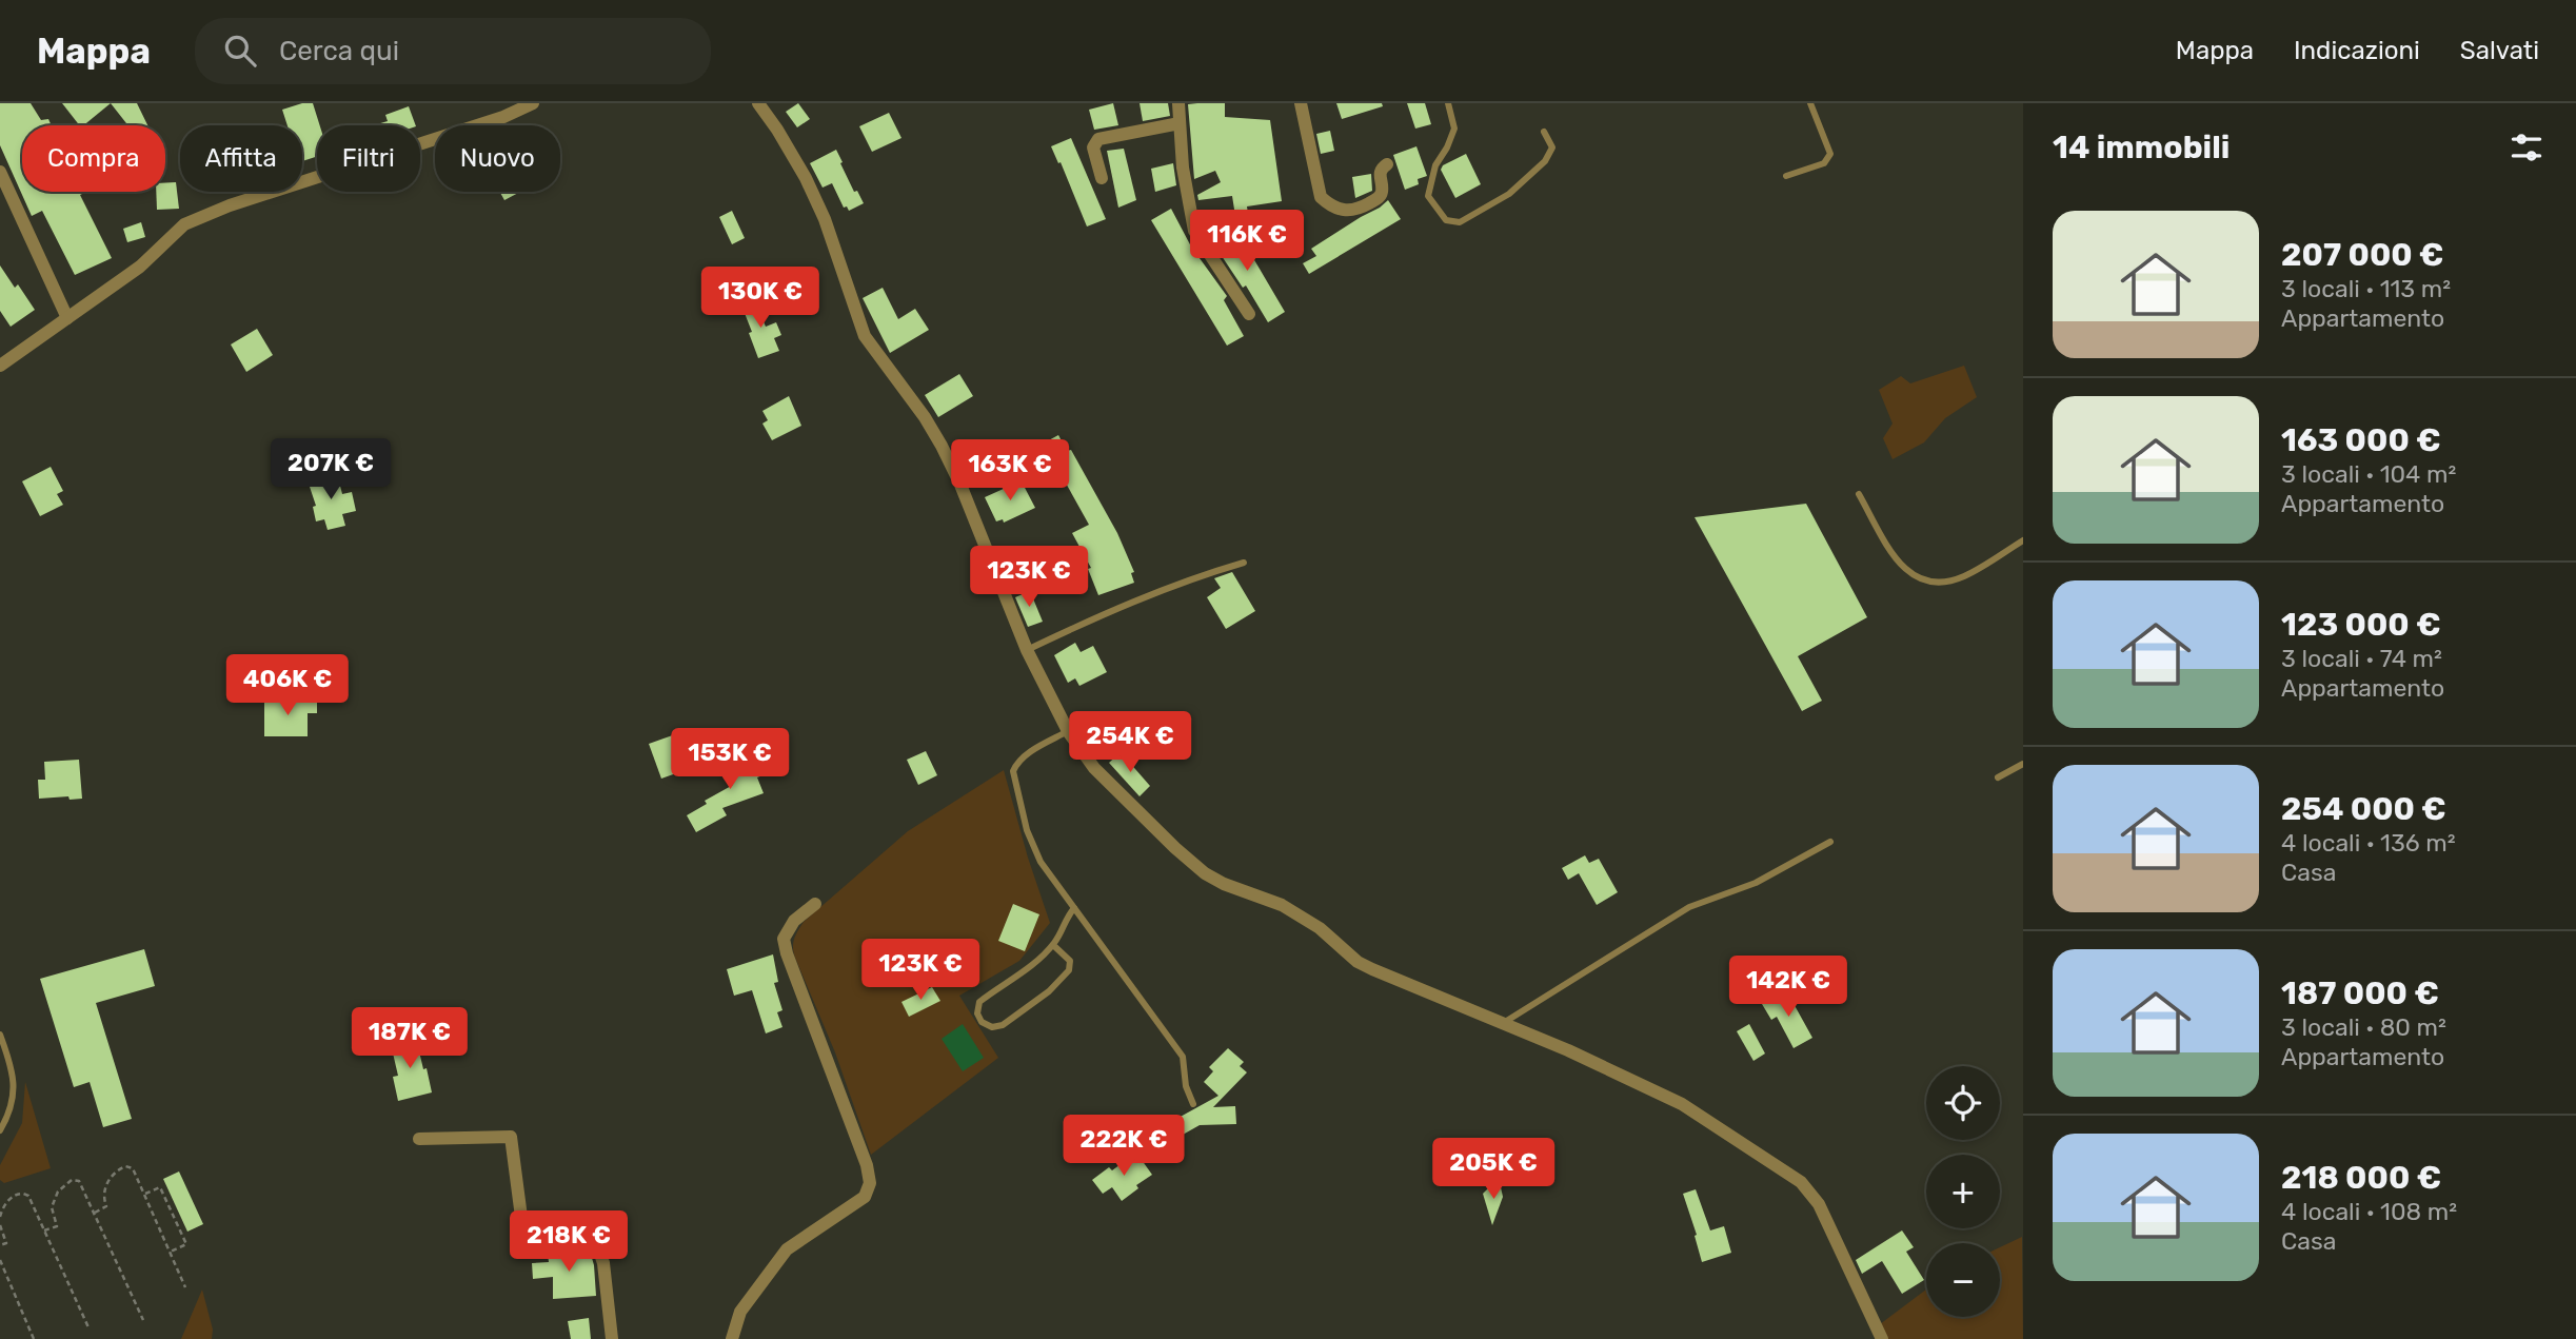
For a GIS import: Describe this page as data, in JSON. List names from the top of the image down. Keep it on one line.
{"page":{"header":"Mappa","search":"Cerca qui","nav":["Mappa","Indicazioni","Salvati"],"heading":"14 immobili","chip":["Compra","Affitta","Filtri","Nuovo"],"list":[{"name":"207 000 €","note":"3 locali · 113 m² · Appartamento"},{"name":"163 000 €","note":"3 locali · 104 m² · Appartamento"},{"name":"123 000 €","note":"3 locali · 74 m² · Appartamento"},{"name":"254 000 €","note":"4 locali · 136 m² · Casa"},{"name":"187 000 €","note":"3 locali · 80 m² · Appartamento"},{"name":"218 000 €","note":"4 locali · 108 m² · Casa"}],"price":["116K €","130K €","207K €","163K €","123K €","406K €","254K €","153K €","123K €","142K €","187K €","222K €","205K €","218K €"],"map_buttons":["+","−"]}}
